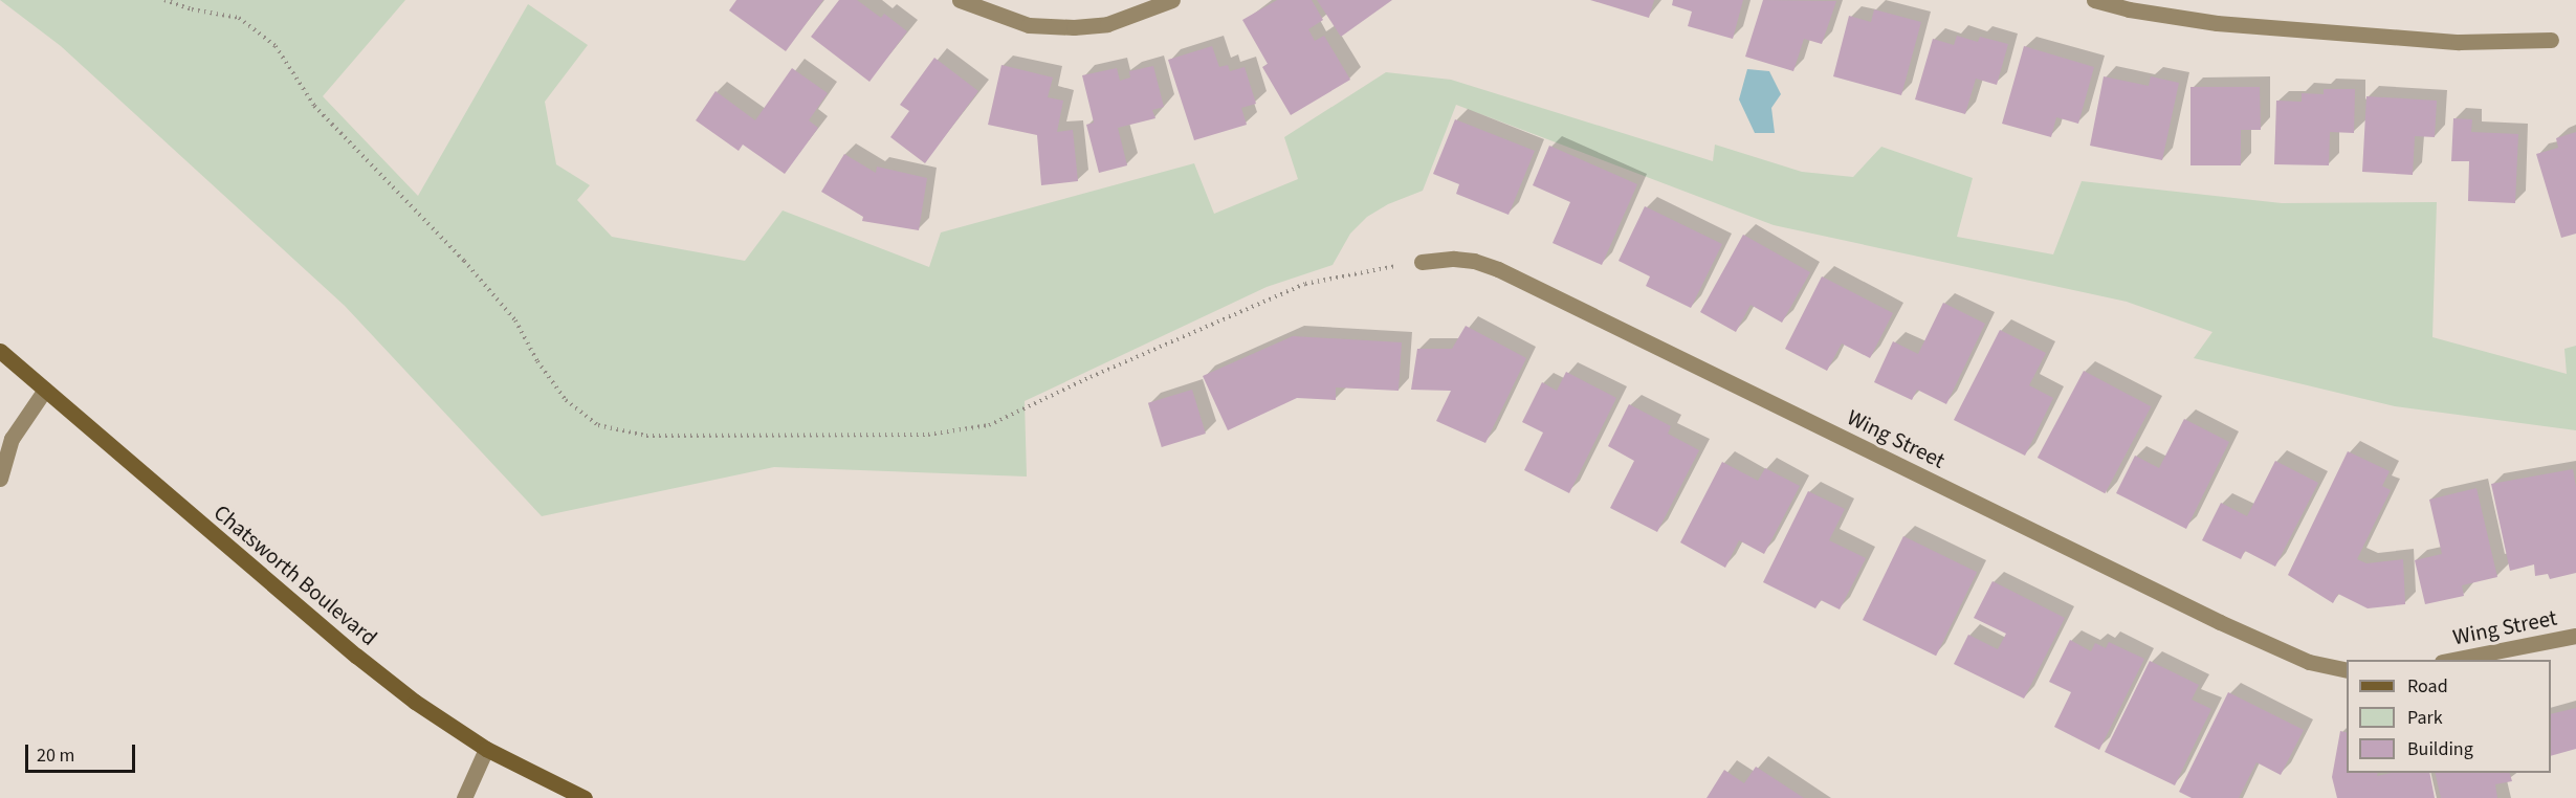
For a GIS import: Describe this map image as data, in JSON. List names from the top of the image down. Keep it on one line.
{"streets":{"main road":["Chatsworth Boulevard"],"street":["Wing Street"]},"legend":["Road","Park","Building"],"scale_bar":"20 m"}
